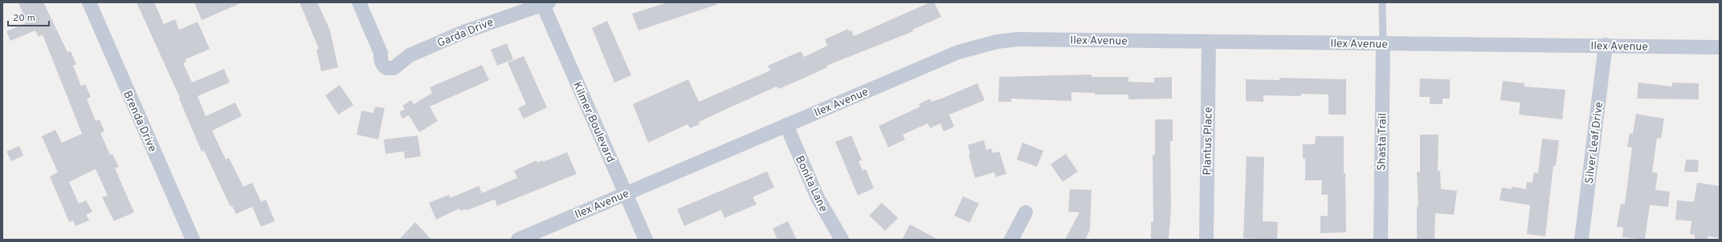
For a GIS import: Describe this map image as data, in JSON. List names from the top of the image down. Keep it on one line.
{"streets":{"street":["Garda Drive","Ilex Avenue","Brenda Drive","Kilmer Boulevard","Plantus Place","Shasta Trail","Silver Leaf Drive","Bonita Lane"]},"crossings":[["Garda Drive","Kilmer Boulevard"],["Ilex Avenue","Kilmer Boulevard"],["Ilex Avenue","Plantus Place"],["Ilex Avenue","Shasta Trail"],["Ilex Avenue","Silver Leaf Drive"],["Ilex Avenue","Bonita Lane"]],"scale_bar":"20 m"}
